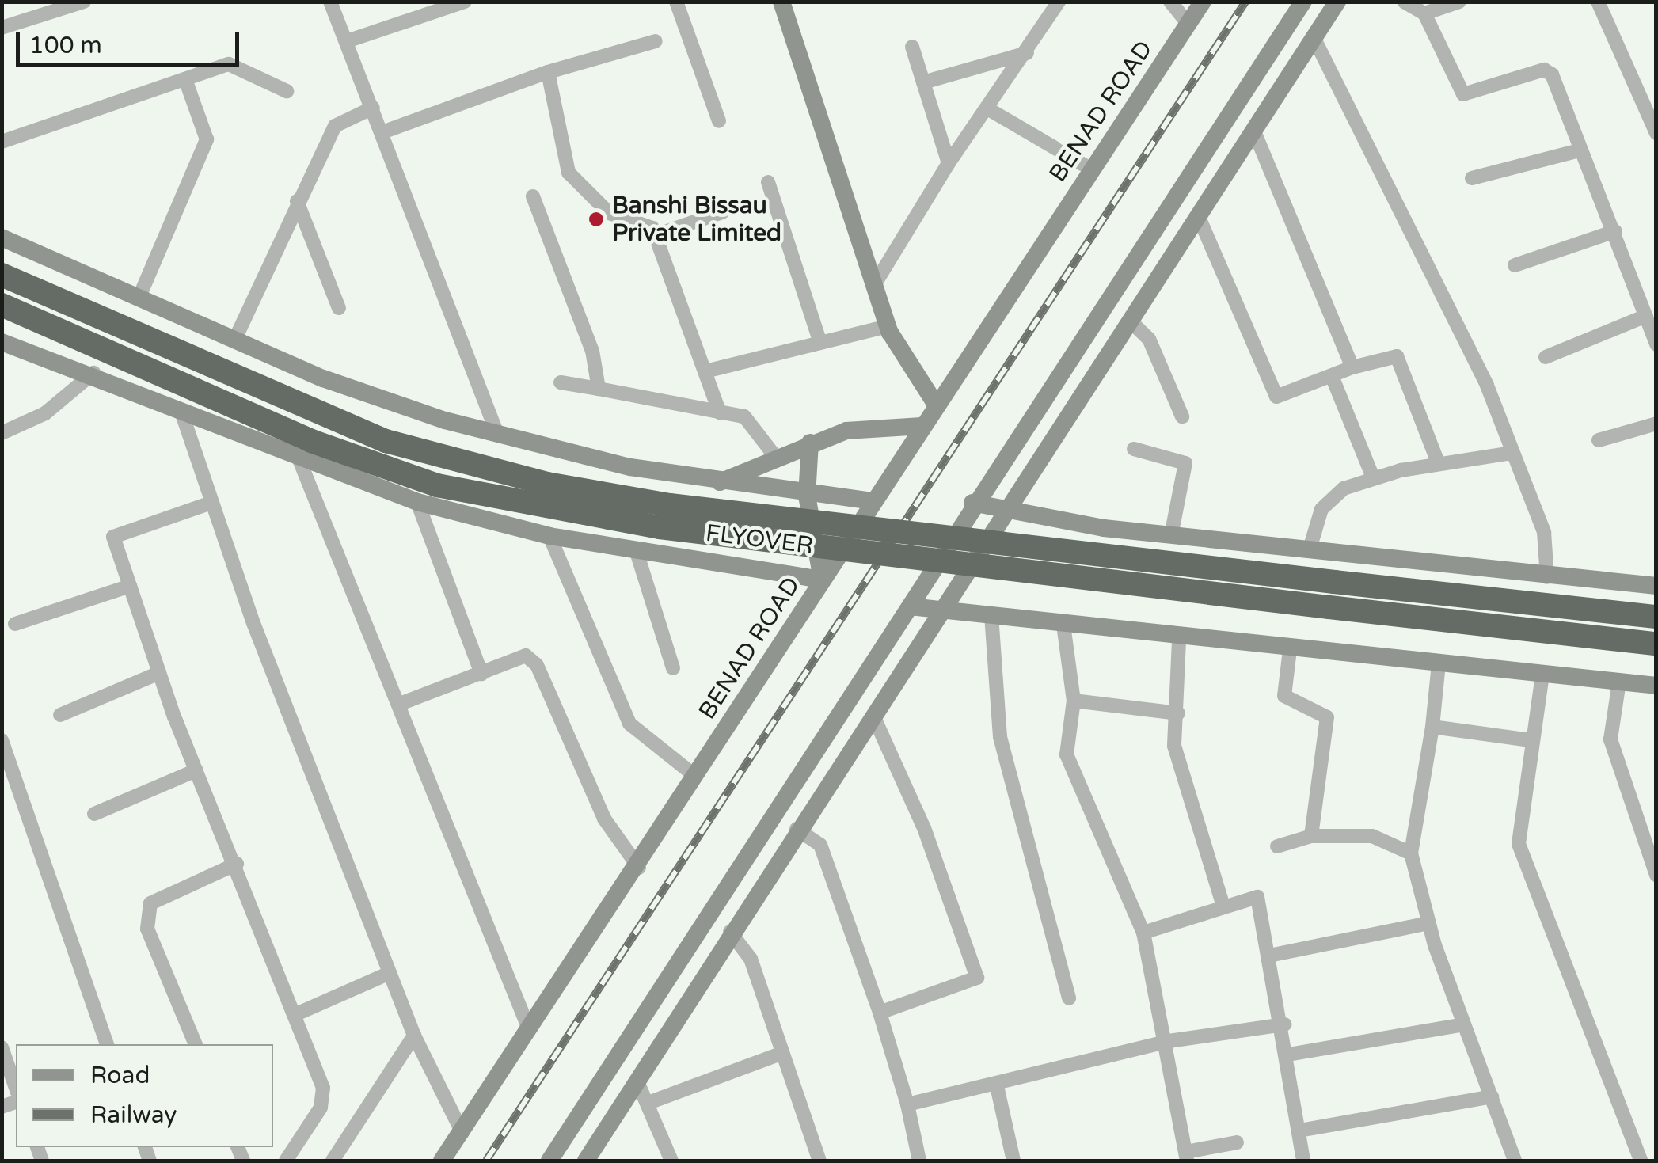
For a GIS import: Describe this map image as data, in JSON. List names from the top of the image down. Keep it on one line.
{"streets":{"highway":["FLYOVER"],"main road":["BENAD ROAD"]},"places":["Banshi Bissau Private Limited"],"legend":["Road","Railway"],"scale_bar":"100 m"}
